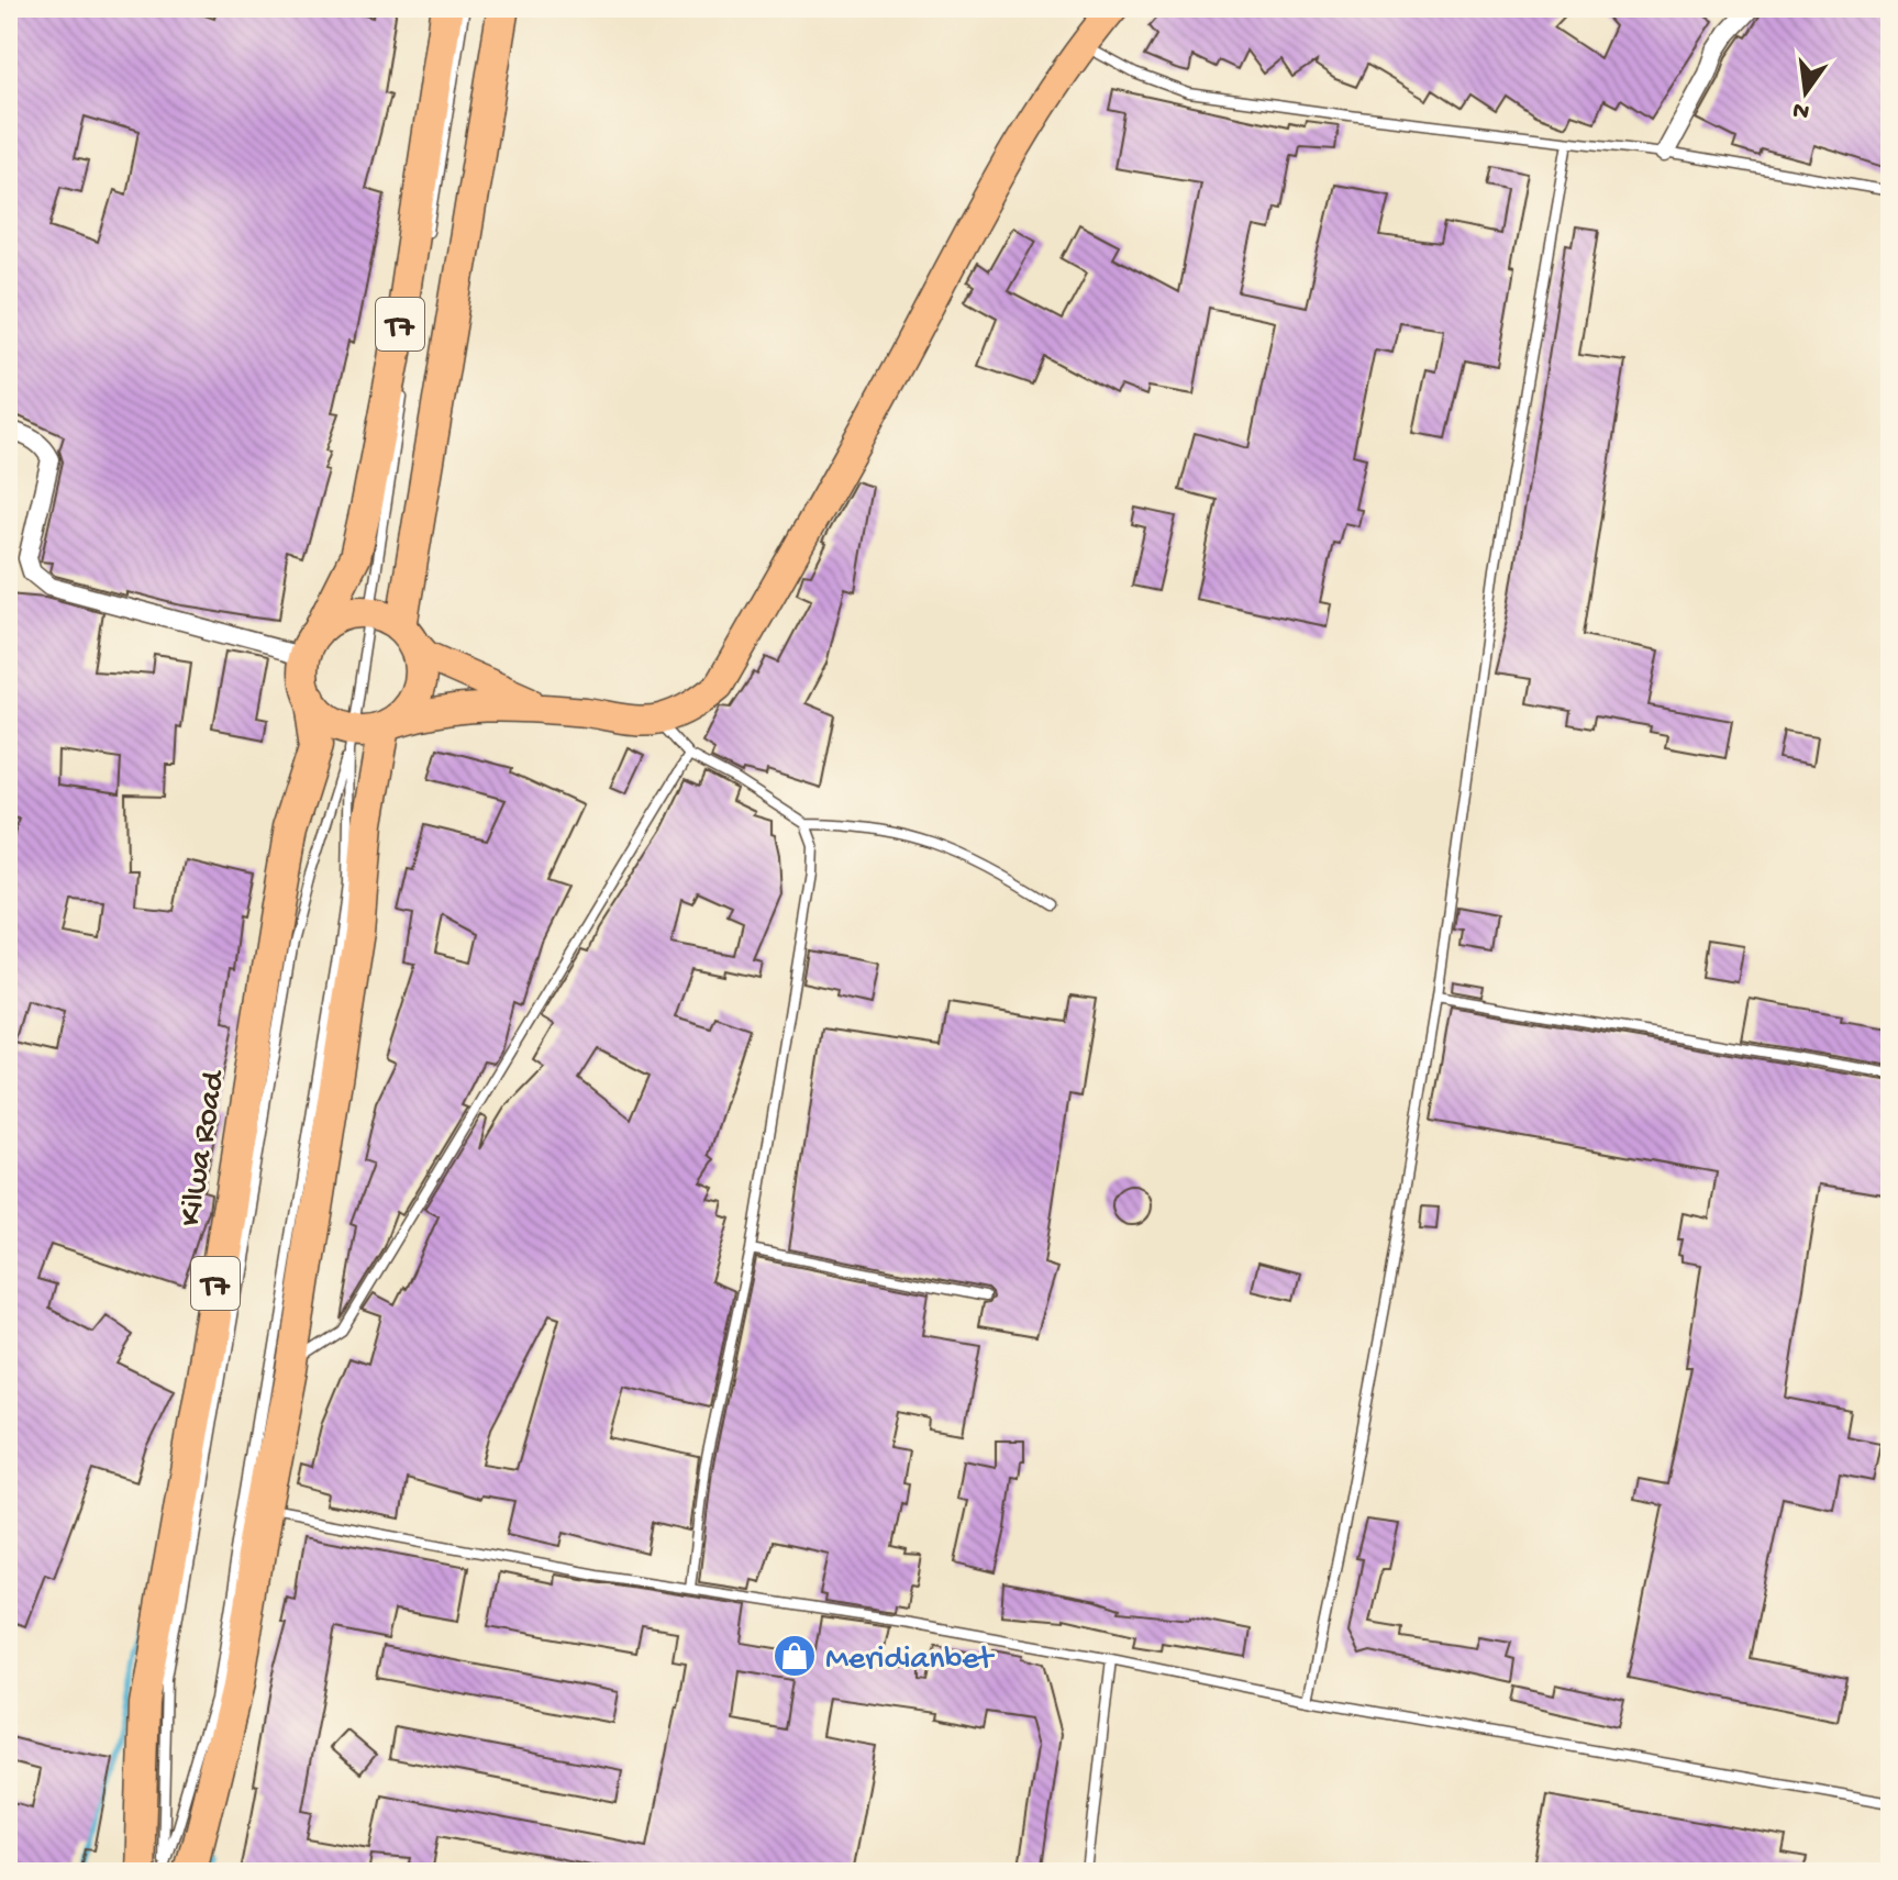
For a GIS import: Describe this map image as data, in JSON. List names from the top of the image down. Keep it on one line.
{"streets":{"highway":["T7","Kilwa Road"]},"crossings":[["T7","Kilwa Road"]],"places":{"shop":["Meridianbet"]},"north":"bottom"}
